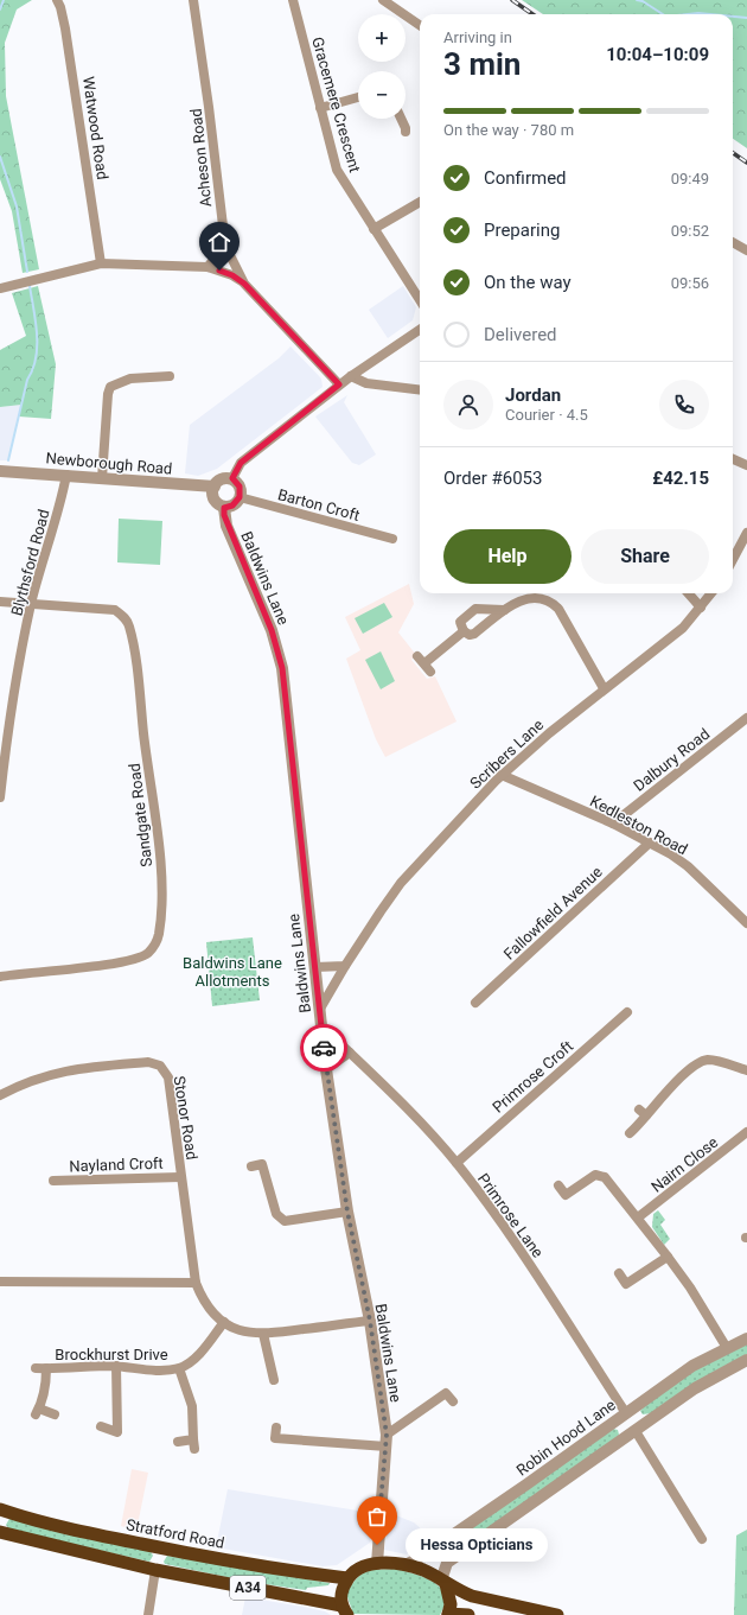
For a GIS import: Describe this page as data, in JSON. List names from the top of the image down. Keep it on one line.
{"streets":{"highway":["Stratford Road","A34"],"street":["Gracemere Crescent","Watwood Road","Acheson Road","Newborough Road","Barton Croft","Blythsford Road","Baldwins Lane","Scribers Lane","Dalbury Road","Sandgate Road","Kedleston Road","Fallowfield Avenue","Primrose Croft","Stonor Road","Nayland Croft","Nairn Close","Primrose Lane","Brockhurst Drive","Robin Hood Lane"]},"crossings":[["Newborough Road","Barton Croft"],["Newborough Road","Blythsford Road"],["Newborough Road","Baldwins Lane"],["Barton Croft","Baldwins Lane"],["Blythsford Road","Sandgate Road"],["Baldwins Lane","Scribers Lane"],["Baldwins Lane","Stonor Road"],["Baldwins Lane","Primrose Lane"],["Scribers Lane","Kedleston Road"],["Dalbury Road","Kedleston Road"],["Kedleston Road","Fallowfield Avenue"],["Primrose Croft","Primrose Lane"],["Stonor Road","Nayland Croft"],["Stonor Road","Brockhurst Drive"],["Primrose Lane","Robin Hood Lane"]],"parks":["Baldwins Lane Allotments"],"places":["Hessa Opticians"],"page":{"map_buttons":["+","−"],"heading":["3 min","Arriving in","10:04–10:09"],"panel":["Jordan","Courier · 4.5","Order #6053","£42.15"],"bar":"On the way · 780 m","list":[["Confirmed","09:49"],["Preparing","09:52"],["On the way","09:56"],"Delivered"],"buttons":["Help","Share"],"bubble":"Hessa Opticians"}}
